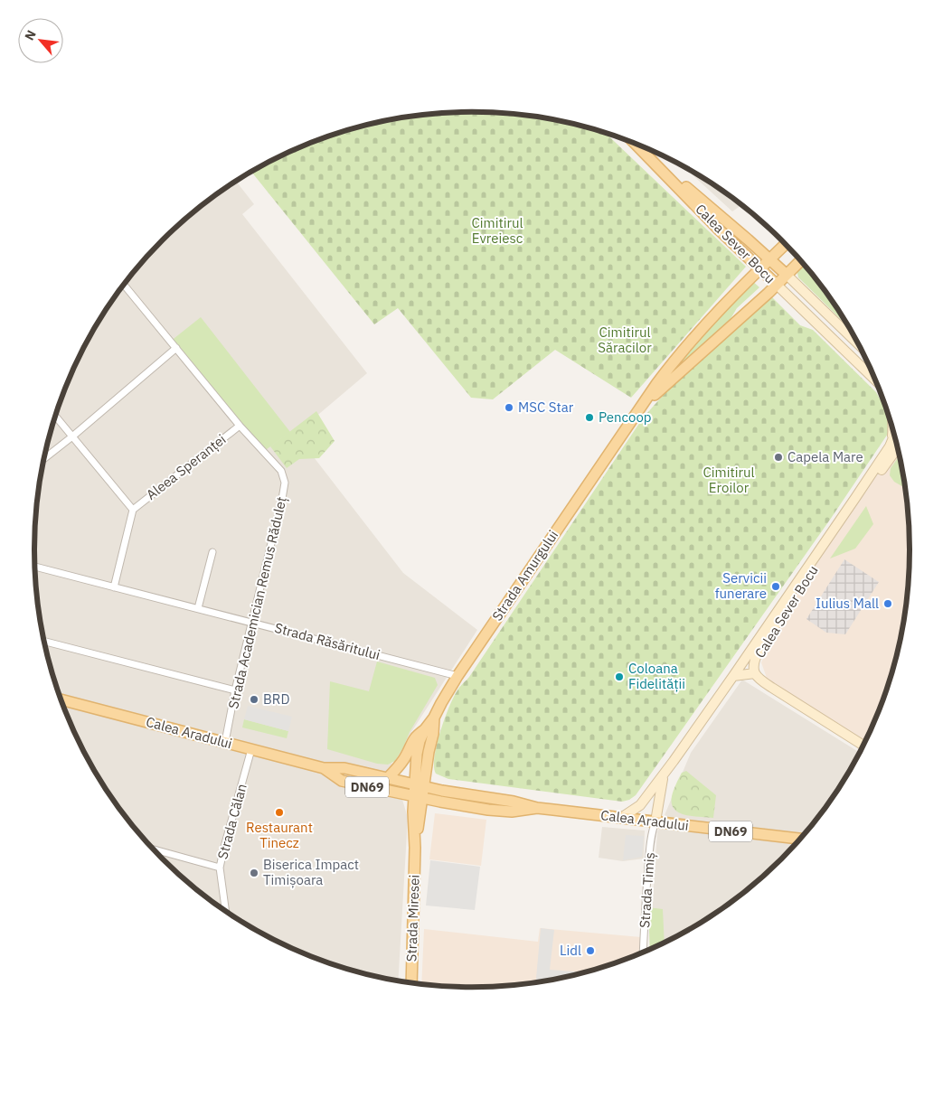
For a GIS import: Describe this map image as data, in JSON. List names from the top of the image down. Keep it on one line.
{"streets":{"main road":["Calea Sever Bocu","Strada Amurgului","Calea Aradului","DN69","Strada Miresei"],"street":["Aleea Speranței","Strada Academician Remus Răduleț","Strada Răsăritului","Strada Călan","Strada Timiș"]},"crossings":[["Calea Sever Bocu","Strada Amurgului"],["Calea Sever Bocu","Calea Aradului"],["Aleea Speranței","Strada Academician Remus Răduleț"],["Strada Amurgului","Strada Răsăritului"],["Strada Amurgului","Calea Aradului"],["Strada Amurgului","Strada Miresei"],["Strada Academician Remus Răduleț","Strada Răsăritului"],["Strada Academician Remus Răduleț","Calea Aradului"],["Calea Aradului","Strada Călan"],["Calea Aradului","Strada Timiș"],["Calea Aradului","Strada Miresei"]],"parks":["Cimitirul Evreiesc","Cimitirul Săracilor","Cimitirul Eroilor"],"places":["MSC Star","Pencoop","Capela Mare","Servicii funerare","Iulius Mall","Coloana Fidelității","BRD","Restaurant Tinecz","Biserica Impact Timișoara","Lidl"],"north":"top left"}
